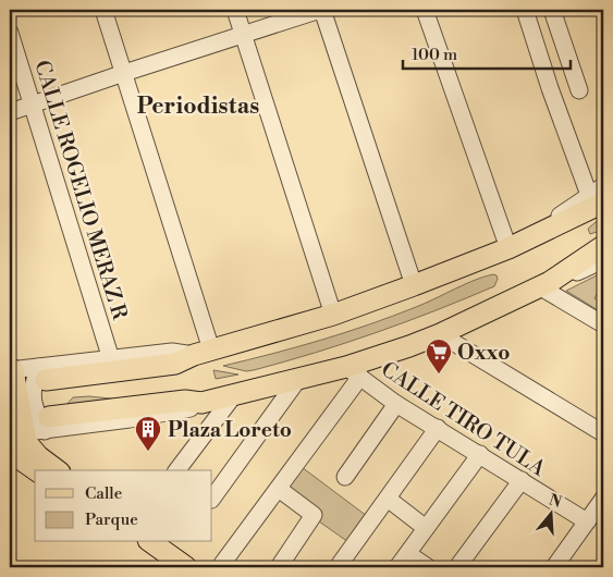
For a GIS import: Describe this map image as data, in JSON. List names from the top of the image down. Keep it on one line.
{"streets":{"street":["CALLE ROGELIO MERAZ R","CALLE TIRO TULA"]},"districts":["Periodistas"],"places":{"supermarket":["Oxxo"],"building":["Plaza Loreto"]},"legend":["Calle","Parque"],"scale_bar":"100 m","north":"top"}
